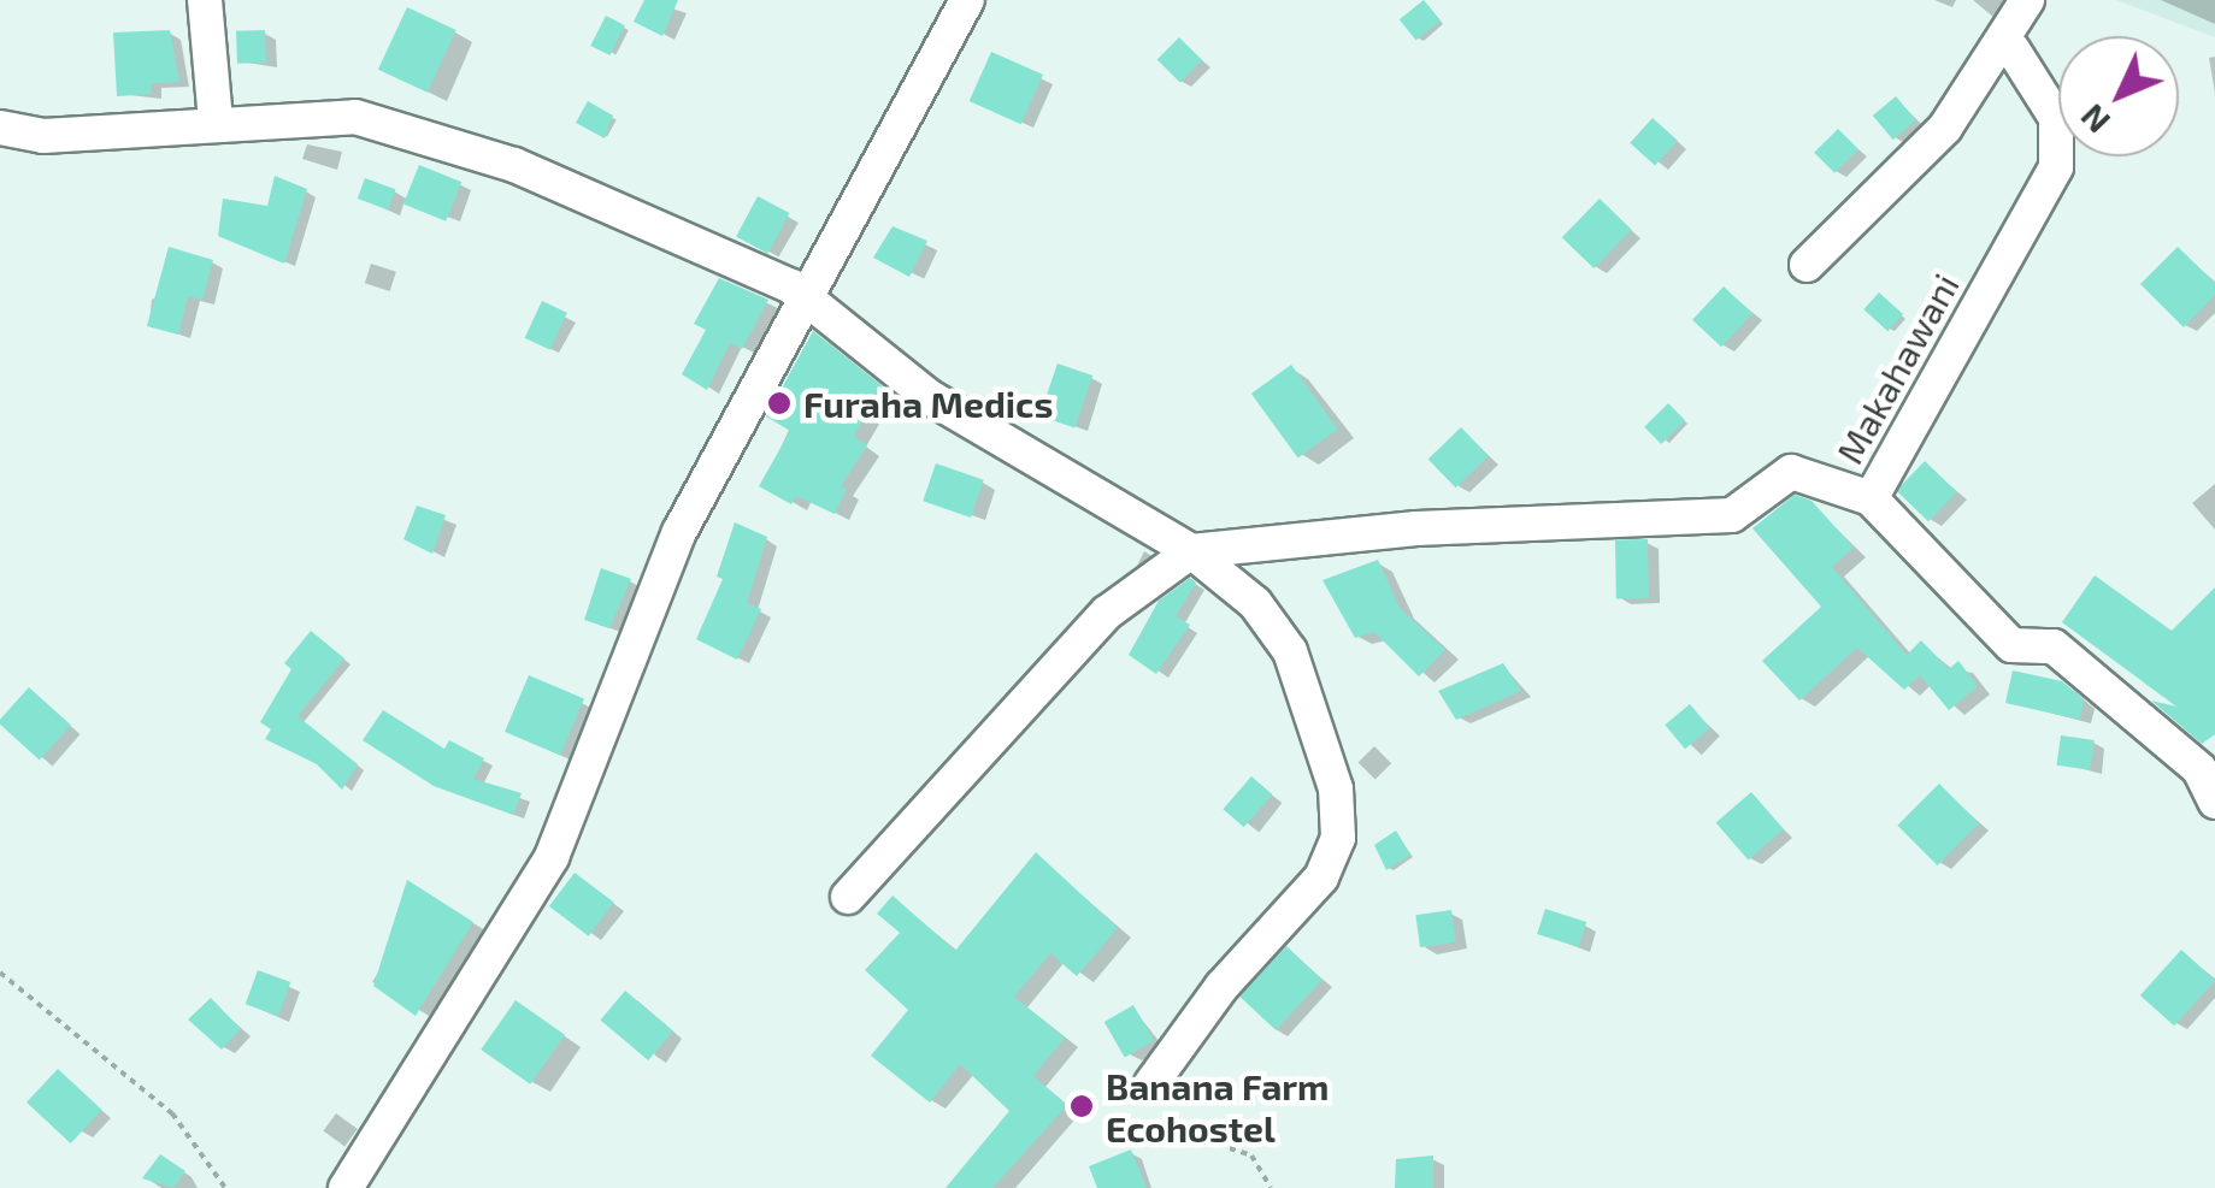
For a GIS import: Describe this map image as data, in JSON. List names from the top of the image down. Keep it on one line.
{"streets":{"street":["Makahawani"]},"places":["Furaha Medics","Banana Farm Ecohostel"],"north":"bottom left"}
